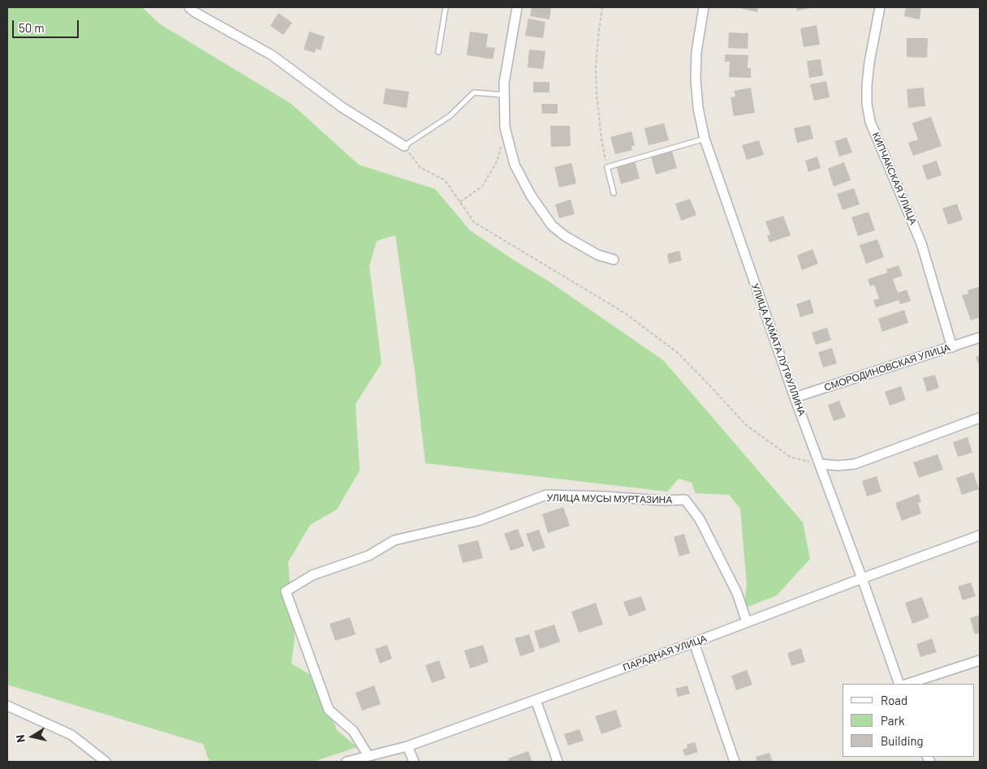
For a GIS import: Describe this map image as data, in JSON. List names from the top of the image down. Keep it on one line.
{"streets":{"street":["КИПЧАКСКАЯ УЛИЦА","УЛИЦА АХМАТА ЛУТФУЛЛИНА","СМОРОДИНОВСКАЯ УЛИЦА","УЛИЦА МУСЫ МУРТАЗИНА","ПАРАДНАЯ УЛИЦА"]},"crossings":[["КИПЧАКСКАЯ УЛИЦА","СМОРОДИНОВСКАЯ УЛИЦА"],["УЛИЦА АХМАТА ЛУТФУЛЛИНА","СМОРОДИНОВСКАЯ УЛИЦА"],["УЛИЦА АХМАТА ЛУТФУЛЛИНА","ПАРАДНАЯ УЛИЦА"],["УЛИЦА МУСЫ МУРТАЗИНА","ПАРАДНАЯ УЛИЦА"]],"legend":["Road","Park","Building"],"scale_bar":"50 m","north":"left"}
